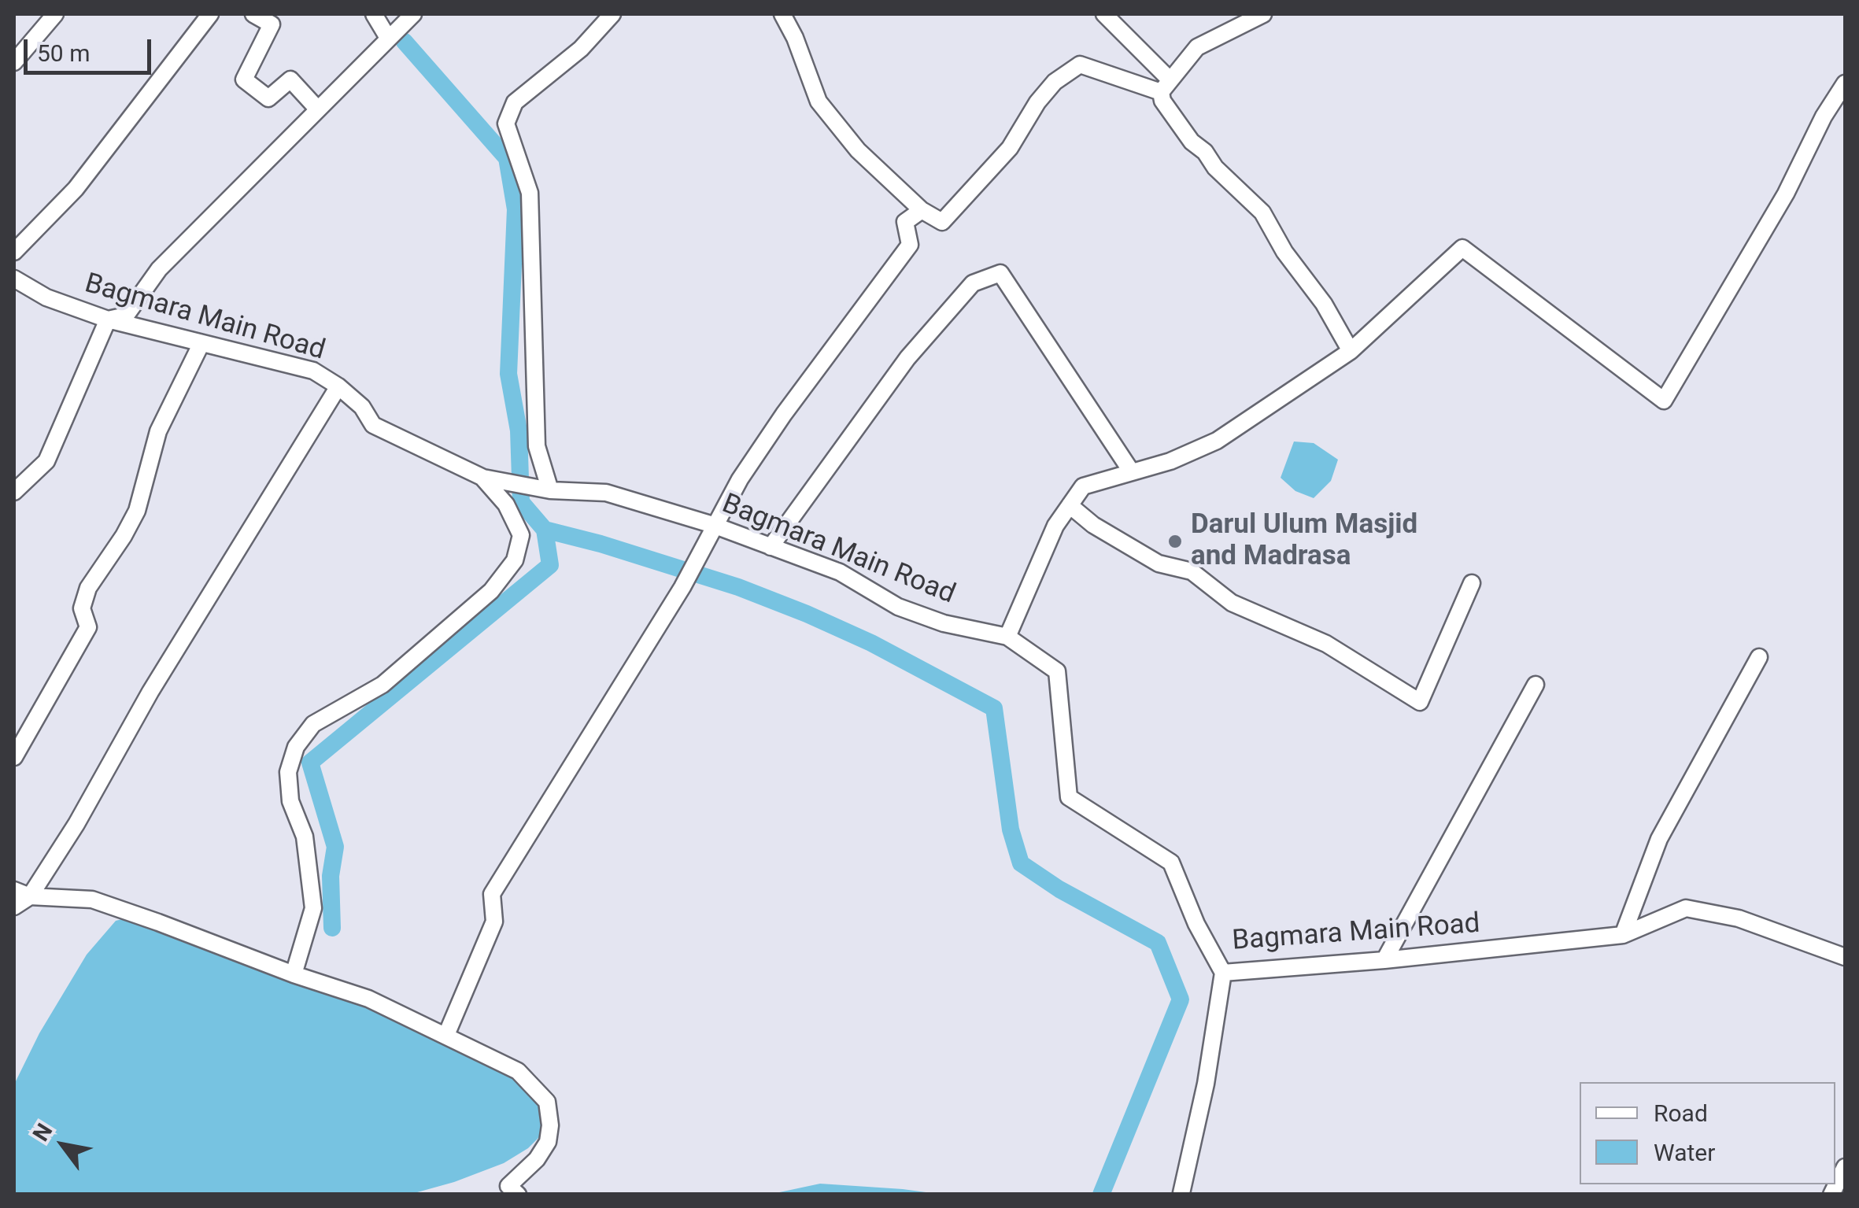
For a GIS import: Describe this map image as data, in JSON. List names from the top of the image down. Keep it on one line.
{"streets":{"street":["Bagmara Main Road"]},"places":["Darul Ulum Masjid and Madrasa"],"legend":["Road","Water"],"scale_bar":"50 m","north":"top left"}
